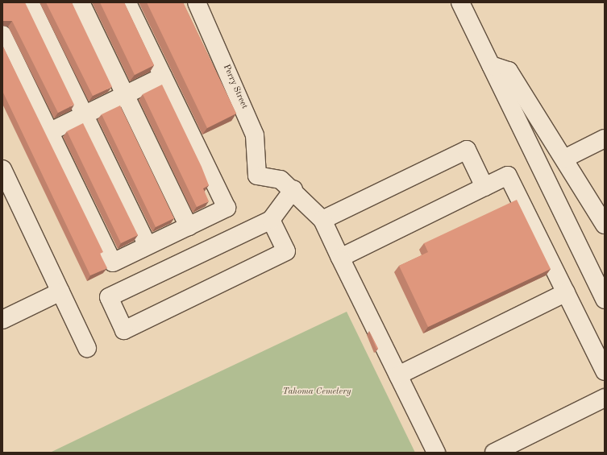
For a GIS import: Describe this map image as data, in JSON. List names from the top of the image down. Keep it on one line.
{"streets":{"street":["Perry Street"]},"parks":["Tahoma Cemetery"]}
